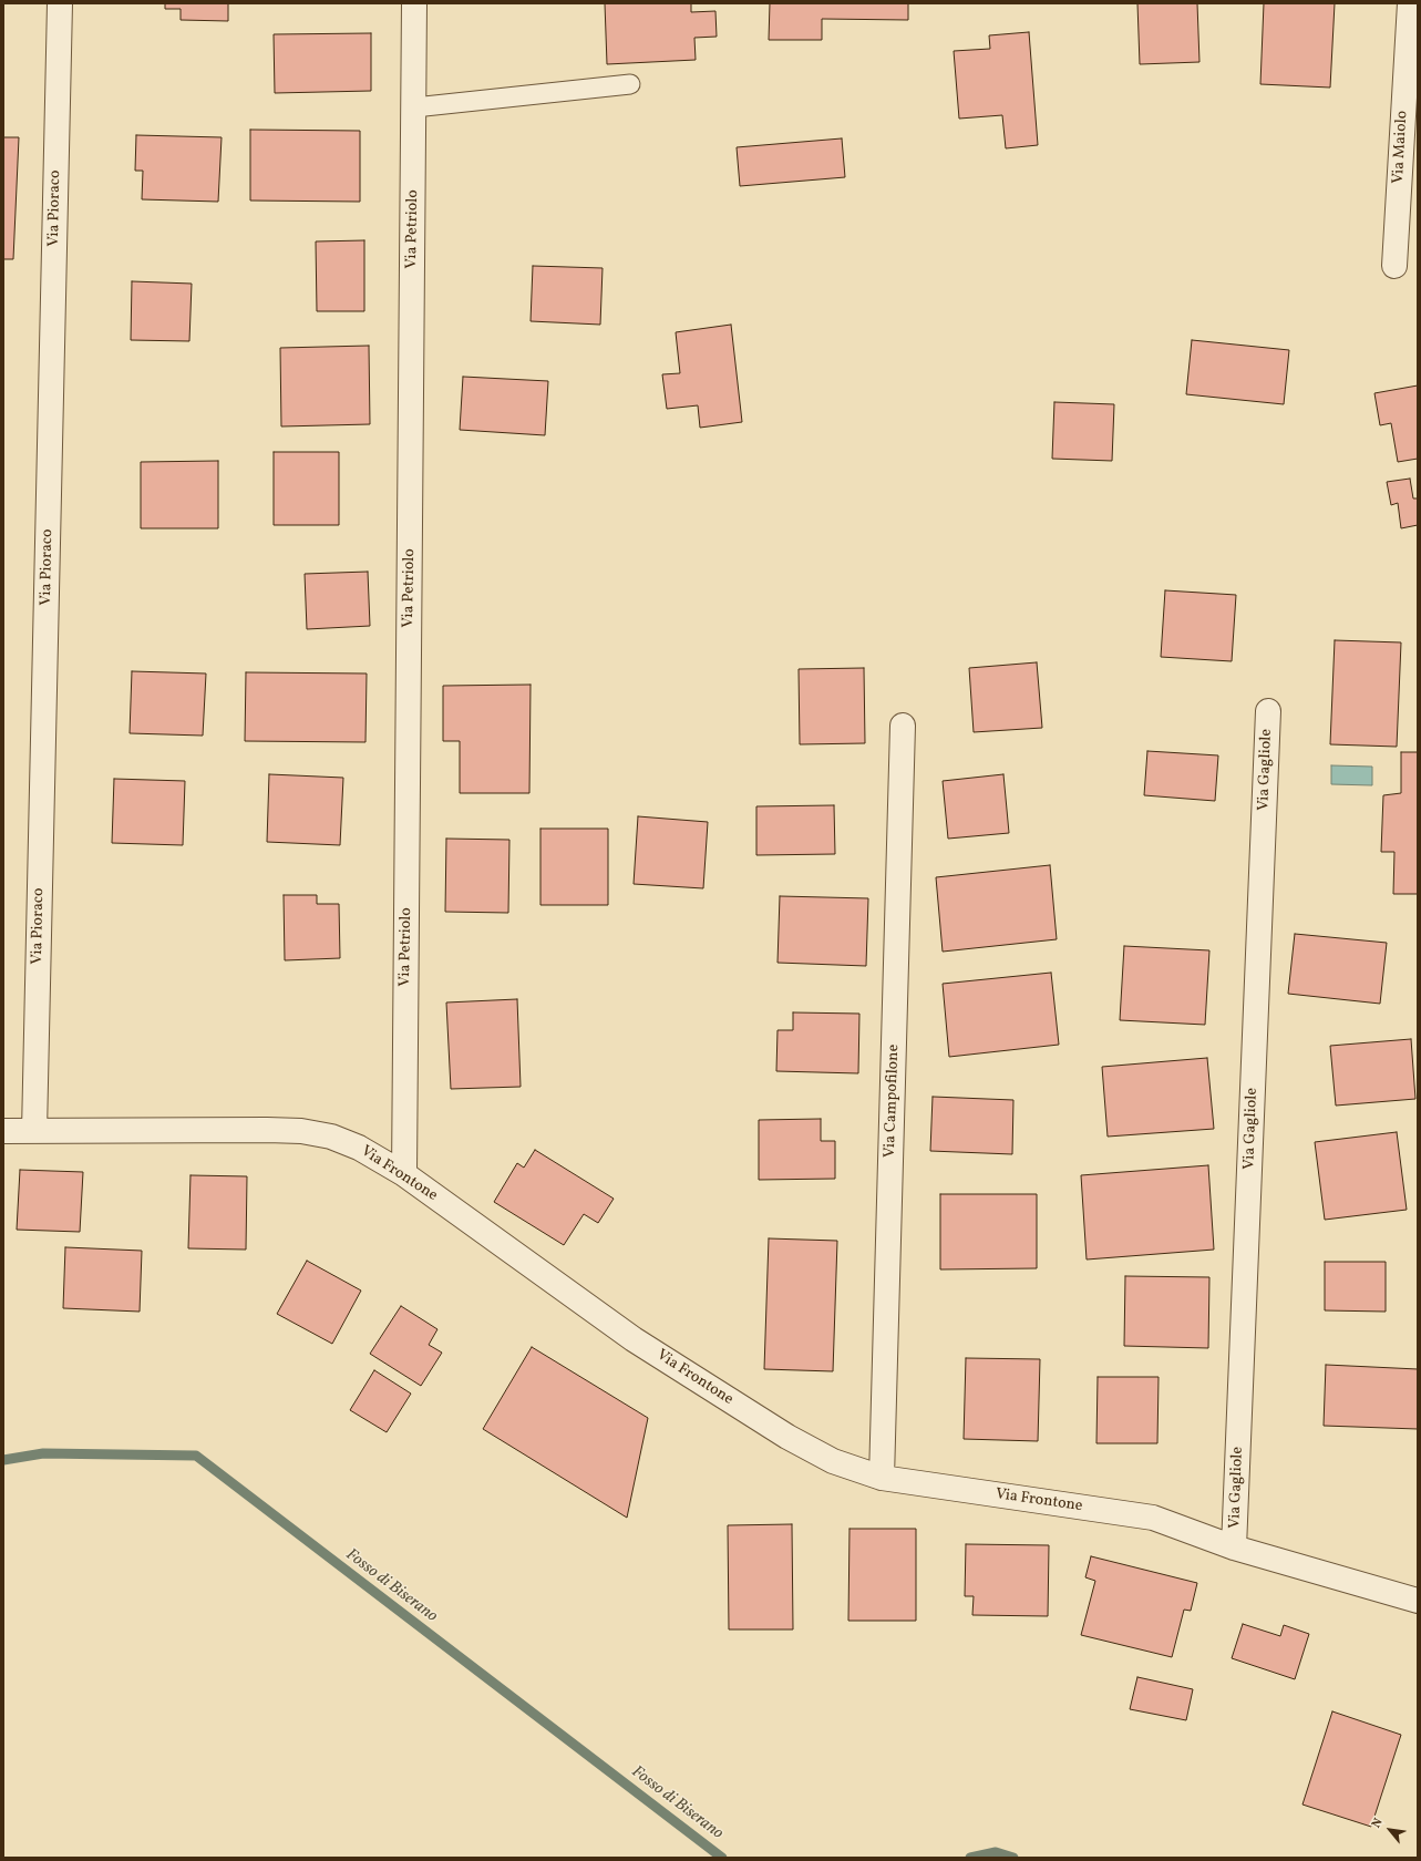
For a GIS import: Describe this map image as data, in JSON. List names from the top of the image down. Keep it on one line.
{"streets":{"street":["Via Maiolo","Via Pioraco","Via Petriolo","Via Gagliole","Via Campofilone","Via Frontone"]},"crossings":[["Via Pioraco","Via Frontone"],["Via Petriolo","Via Frontone"],["Via Gagliole","Via Frontone"],["Via Campofilone","Via Frontone"]],"water":["Fosso di Biserano"],"north":"top left"}
